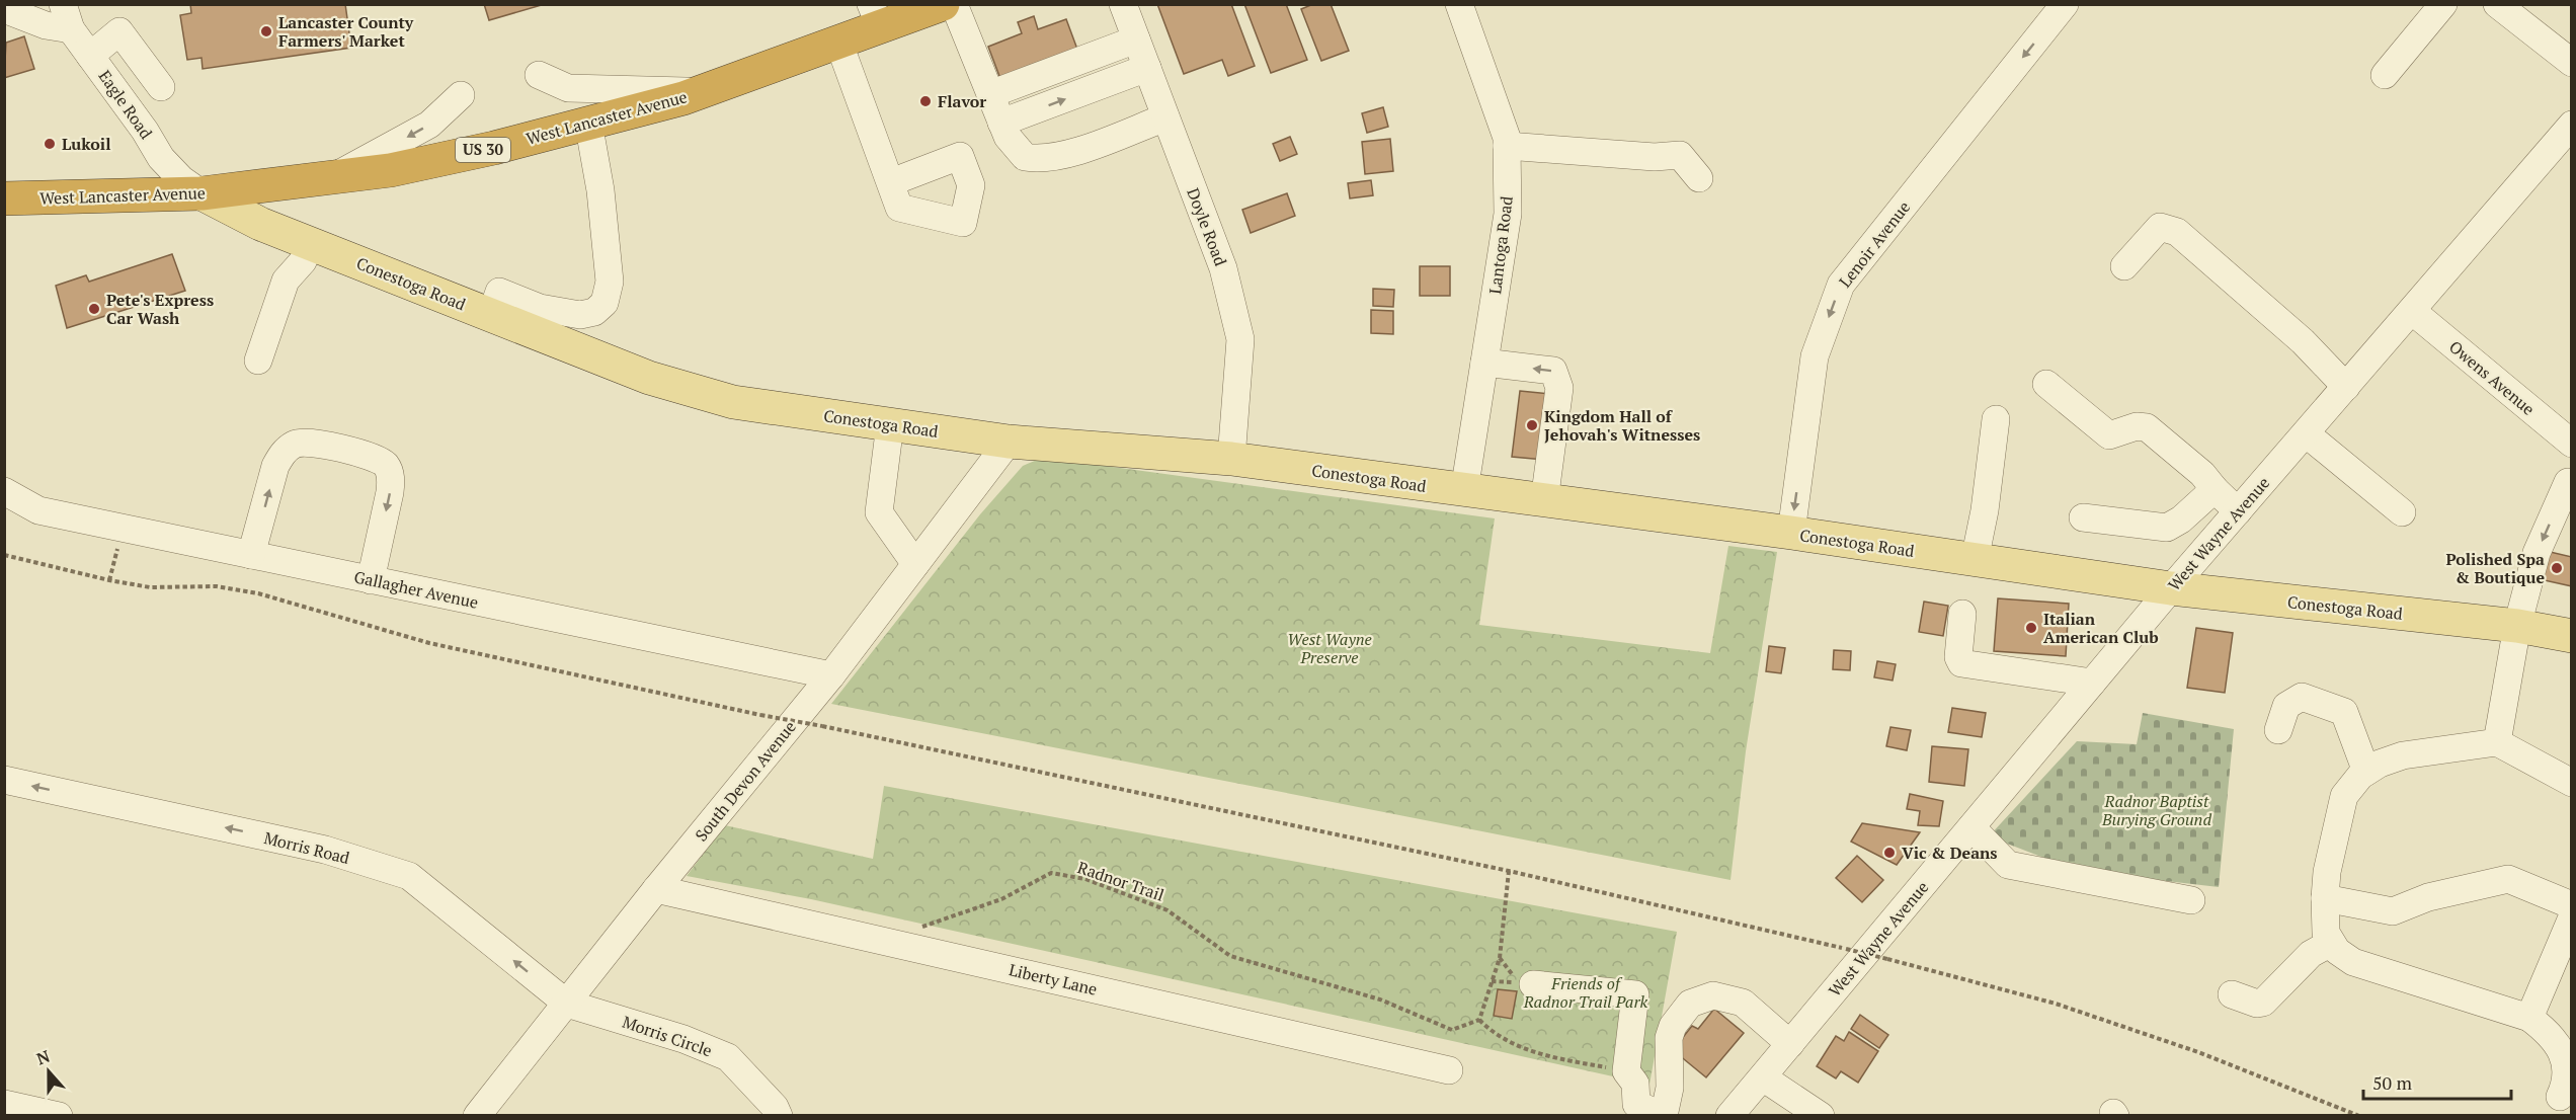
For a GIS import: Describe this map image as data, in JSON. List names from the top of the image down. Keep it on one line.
{"streets":{"highway":["West Lancaster Avenue","US 30"],"main road":["Conestoga Road"],"street":["Eagle Road","Doyle Road","Lenoir Avenue","Lantoga Road","Owens Avenue","West Wayne Avenue","Gallagher Avenue","South Devon Avenue","Morris Road","Liberty Lane","Morris Circle"],"path":["Radnor Trail"]},"crossings":[["Eagle Road","West Lancaster Avenue"],["Eagle Road","Conestoga Road"],["West Lancaster Avenue","Conestoga Road"],["Doyle Road","Conestoga Road"],["Lenoir Avenue","Conestoga Road"],["Lantoga Road","Conestoga Road"],["Conestoga Road","West Wayne Avenue"],["Conestoga Road","South Devon Avenue"],["Owens Avenue","West Wayne Avenue"],["Gallagher Avenue","South Devon Avenue"],["South Devon Avenue","Morris Road"],["South Devon Avenue","Liberty Lane"],["South Devon Avenue","Morris Circle"],["Morris Road","Morris Circle"]],"one_way":["Lenoir Avenue","Morris Road"],"parks":["West Wayne Preserve","Radnor Baptist Burying Ground","Friends of Radnor Trail Park"],"places":["Lancaster County Farmers' Market","Flavor","Lukoil","Pete's Express Car Wash","Kingdom Hall of Jehovah's Witnesses","Polished Spa & Boutique","Italian American Club","Vic & Deans"],"scale_bar":"50 m","north":"top"}
